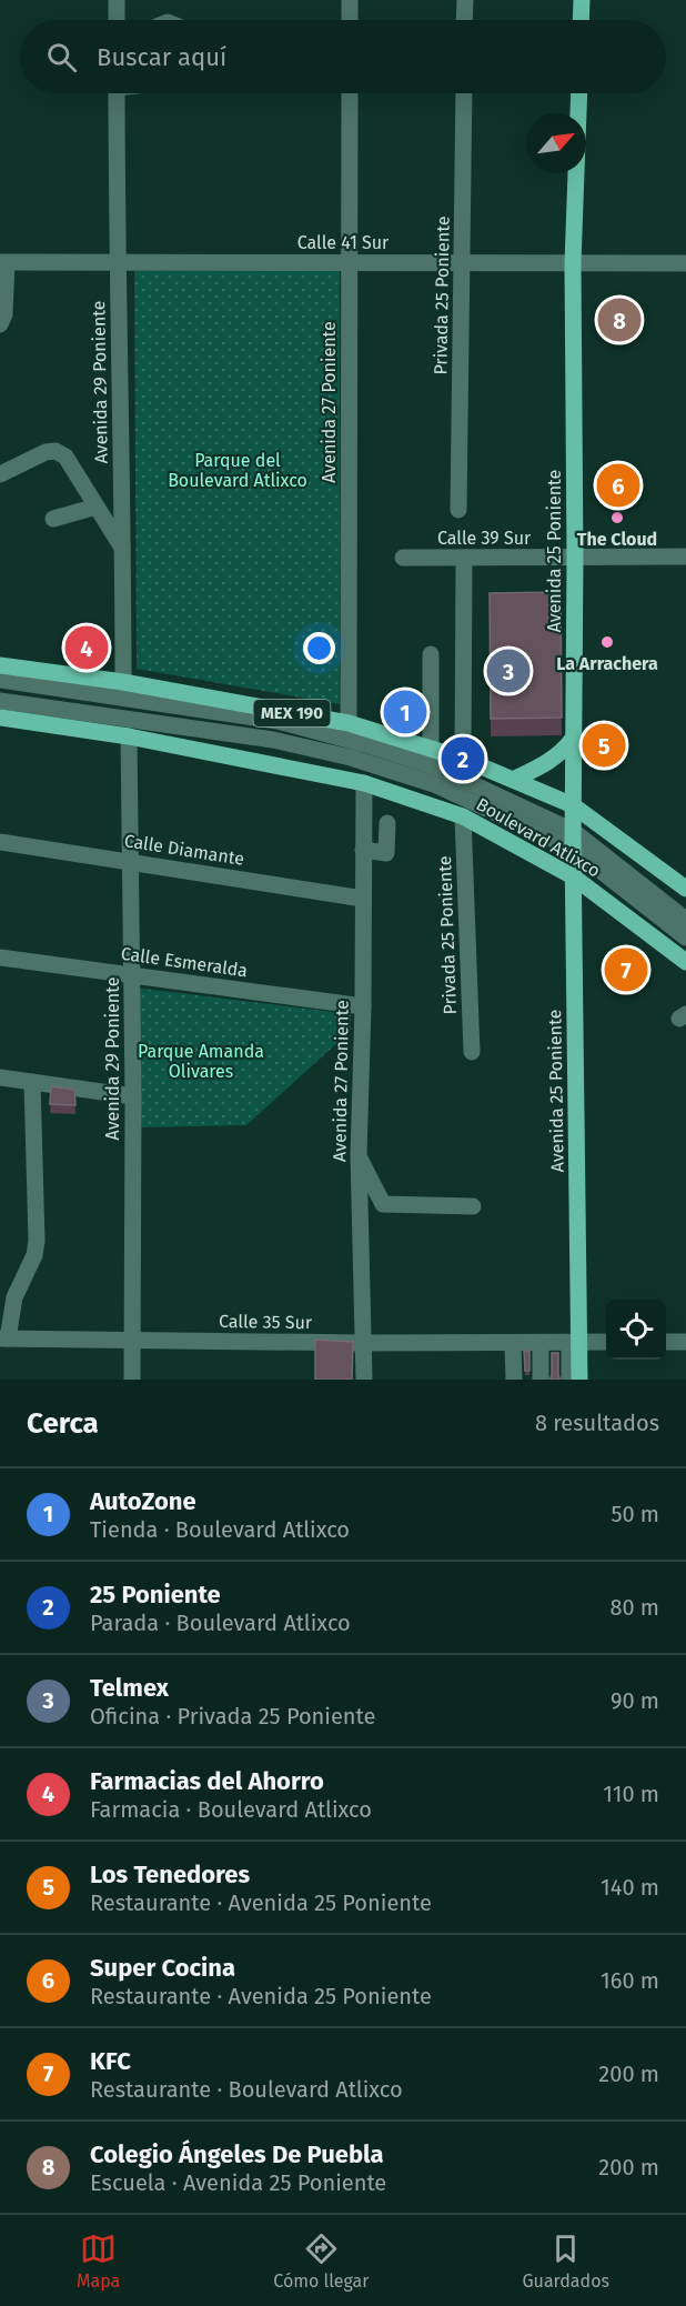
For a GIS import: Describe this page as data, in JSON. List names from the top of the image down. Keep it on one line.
{"streets":{"main road":["Avenida 25 Poniente","MEX 190","Boulevard Atlixco"],"street":["Calle 41 Sur","Privada 25 Poniente","Avenida 29 Poniente","Avenida 27 Poniente","Calle 39 Sur","Calle Diamante","Calle Esmeralda","Calle 35 Sur"]},"crossings":[["Calle 41 Sur","Privada 25 Poniente"],["Calle 41 Sur","Avenida 29 Poniente"],["Calle 41 Sur","Avenida 27 Poniente"],["Calle 41 Sur","Avenida 25 Poniente"],["Privada 25 Poniente","Boulevard Atlixco"],["Avenida 29 Poniente","Boulevard Atlixco"],["Avenida 29 Poniente","Calle Diamante"],["Avenida 29 Poniente","Calle Esmeralda"],["Avenida 29 Poniente","Calle 35 Sur"],["Avenida 27 Poniente","Boulevard Atlixco"],["Avenida 27 Poniente","Calle Diamante"],["Avenida 27 Poniente","Calle Esmeralda"],["Avenida 27 Poniente","Calle 35 Sur"],["Calle 39 Sur","Avenida 25 Poniente"],["Avenida 25 Poniente","Boulevard Atlixco"],["Avenida 25 Poniente","Calle 35 Sur"]],"parks":["Parque del Boulevard Atlixco","Parque Amanda Olivares"],"places":["The Cloud","La Arrachera"],"north":"top right","page":{"search":"Buscar aquí","pins":["8","6","4","3","1","5","2","7"],"heading":["Cerca","8 resultados"],"list":[{"mark":"1","name":"AutoZone","note":"Tienda · Boulevard Atlixco","value":"50 m"},{"mark":"2","name":"25 Poniente","note":"Parada · Boulevard Atlixco","value":"80 m"},{"mark":"3","name":"Telmex","note":"Oficina · Privada 25 Poniente","value":"90 m"},{"mark":"4","name":"Farmacias del Ahorro","note":"Farmacia · Boulevard Atlixco","value":"110 m"},{"mark":"5","name":"Los Tenedores","note":"Restaurante · Avenida 25 Poniente","value":"140 m"},{"mark":"6","name":"Super Cocina","note":"Restaurante · Avenida 25 Poniente","value":"160 m"},{"mark":"7","name":"KFC","note":"Restaurante · Boulevard Atlixco","value":"200 m"},{"mark":"8","name":"Colegio Ángeles De Puebla","note":"Escuela · Avenida 25 Poniente","value":"200 m"}],"nav":["Mapa","Cómo llegar","Guardados"]}}
